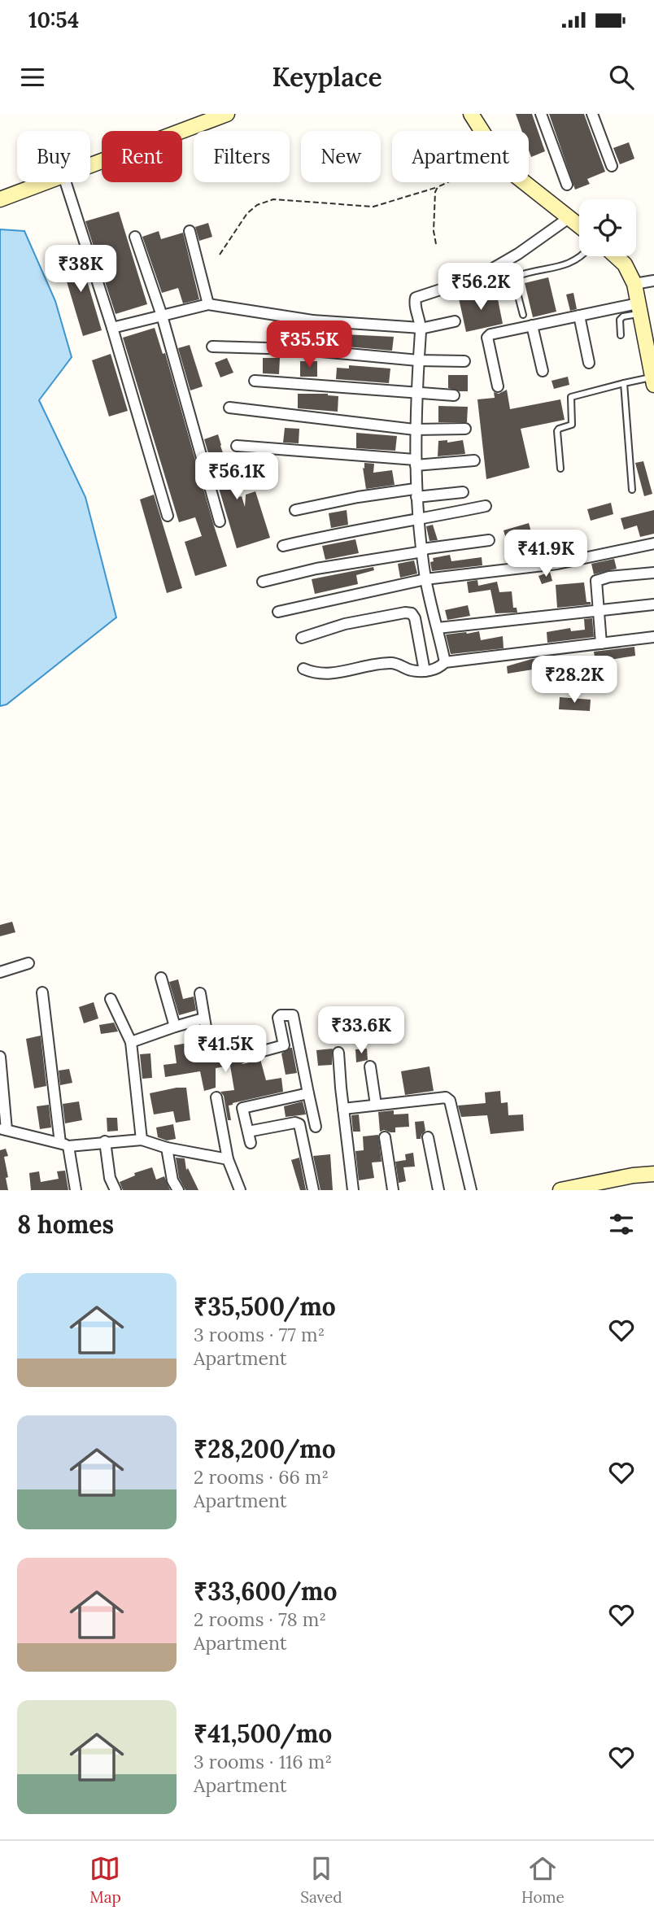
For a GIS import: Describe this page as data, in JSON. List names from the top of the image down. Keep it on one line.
{"page":{"status":"10:54","header":"Keyplace","chip":["Buy","Rent","Filters","New","Apartment"],"price":["₹38K","₹56.2K","₹35.5K","₹56.1K","₹41.9K","₹28.2K","₹33.6K","₹41.5K"],"heading":"8 homes","list":[{"name":"₹35,500/mo","note":"3 rooms · 77 m² · Apartment"},{"name":"₹28,200/mo","note":"2 rooms · 66 m² · Apartment"},{"name":"₹33,600/mo","note":"2 rooms · 78 m² · Apartment"},{"name":"₹41,500/mo","note":"3 rooms · 116 m² · Apartment"}],"tabs":["Map","Saved","Home"]}}
